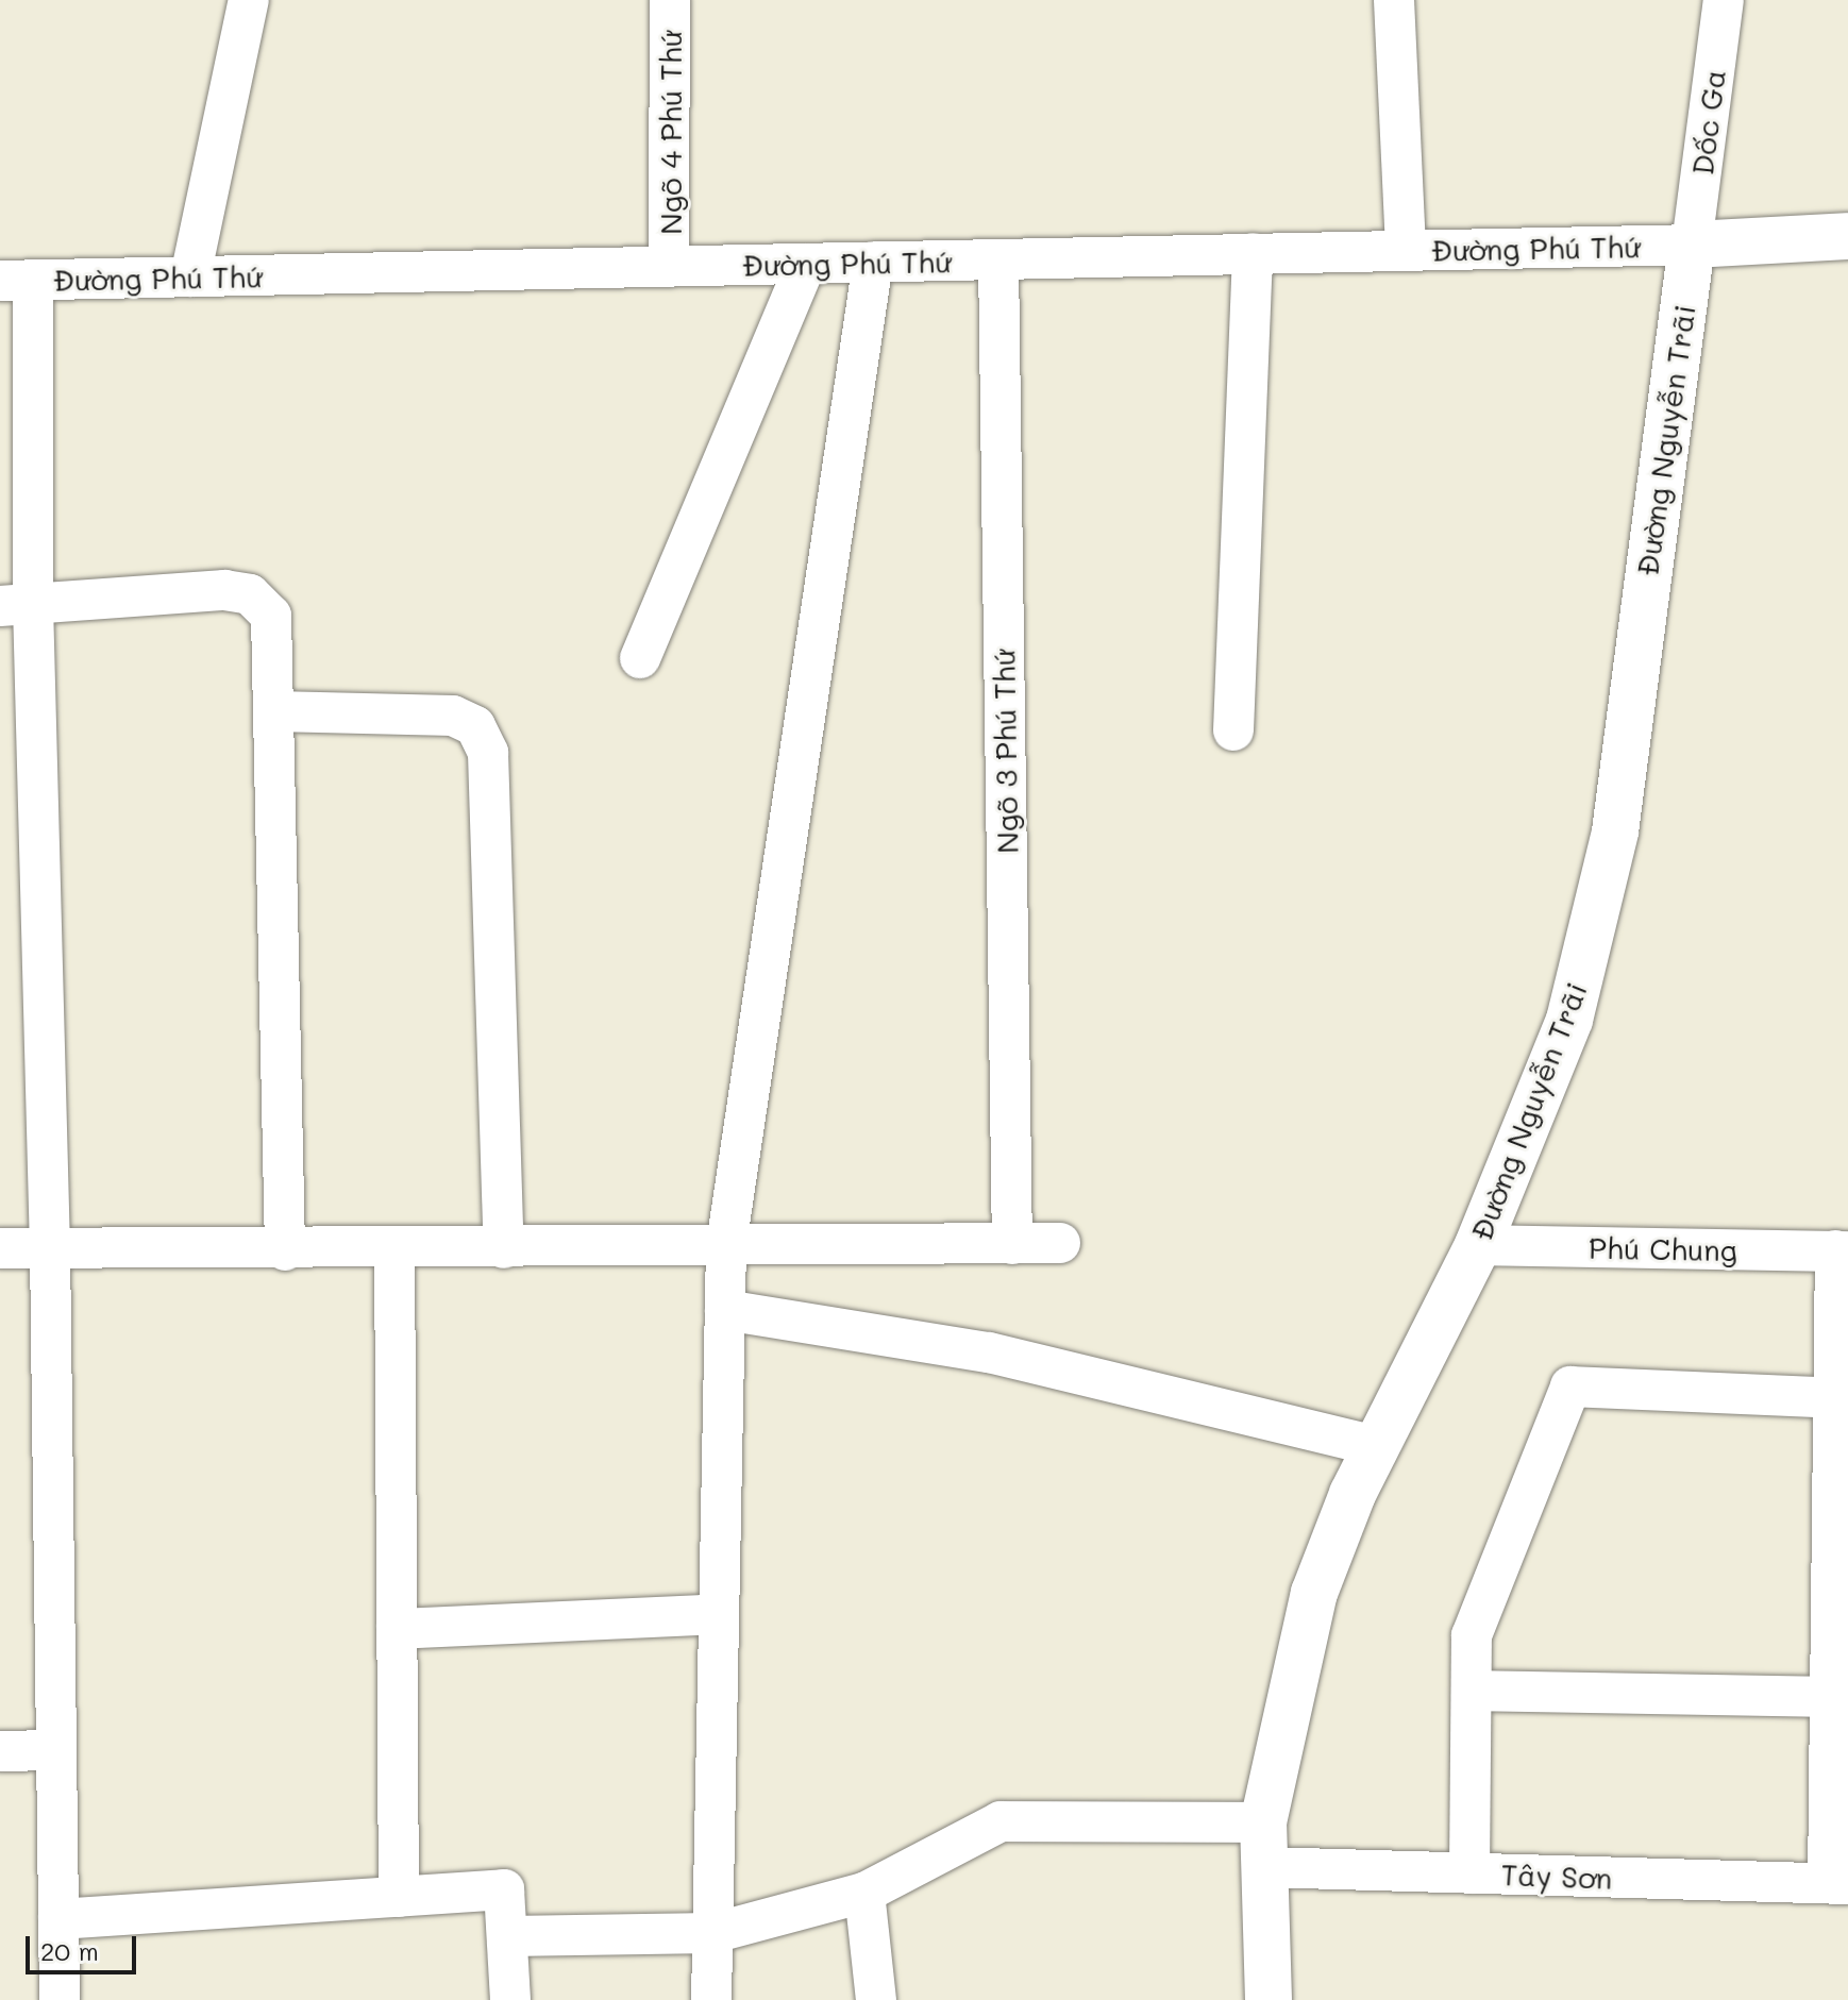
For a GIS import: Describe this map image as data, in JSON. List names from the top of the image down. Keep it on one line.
{"streets":{"highway":["Đường Nguyễn Trãi"],"street":["Dốc Ga","Ngõ 4 Phú Thứ","Đường Phú Thứ","Ngõ 3 Phú Thứ","Phú Chung","Tây Sơn"]},"crossings":[["Dốc Ga","Đường Phú Thứ"],["Dốc Ga","Đường Nguyễn Trãi"],["Ngõ 4 Phú Thứ","Đường Phú Thứ"],["Đường Phú Thứ","Đường Nguyễn Trãi"],["Đường Phú Thứ","Ngõ 3 Phú Thứ"],["Đường Nguyễn Trãi","Phú Chung"],["Đường Nguyễn Trãi","Tây Sơn"]],"scale_bar":"20 m"}
